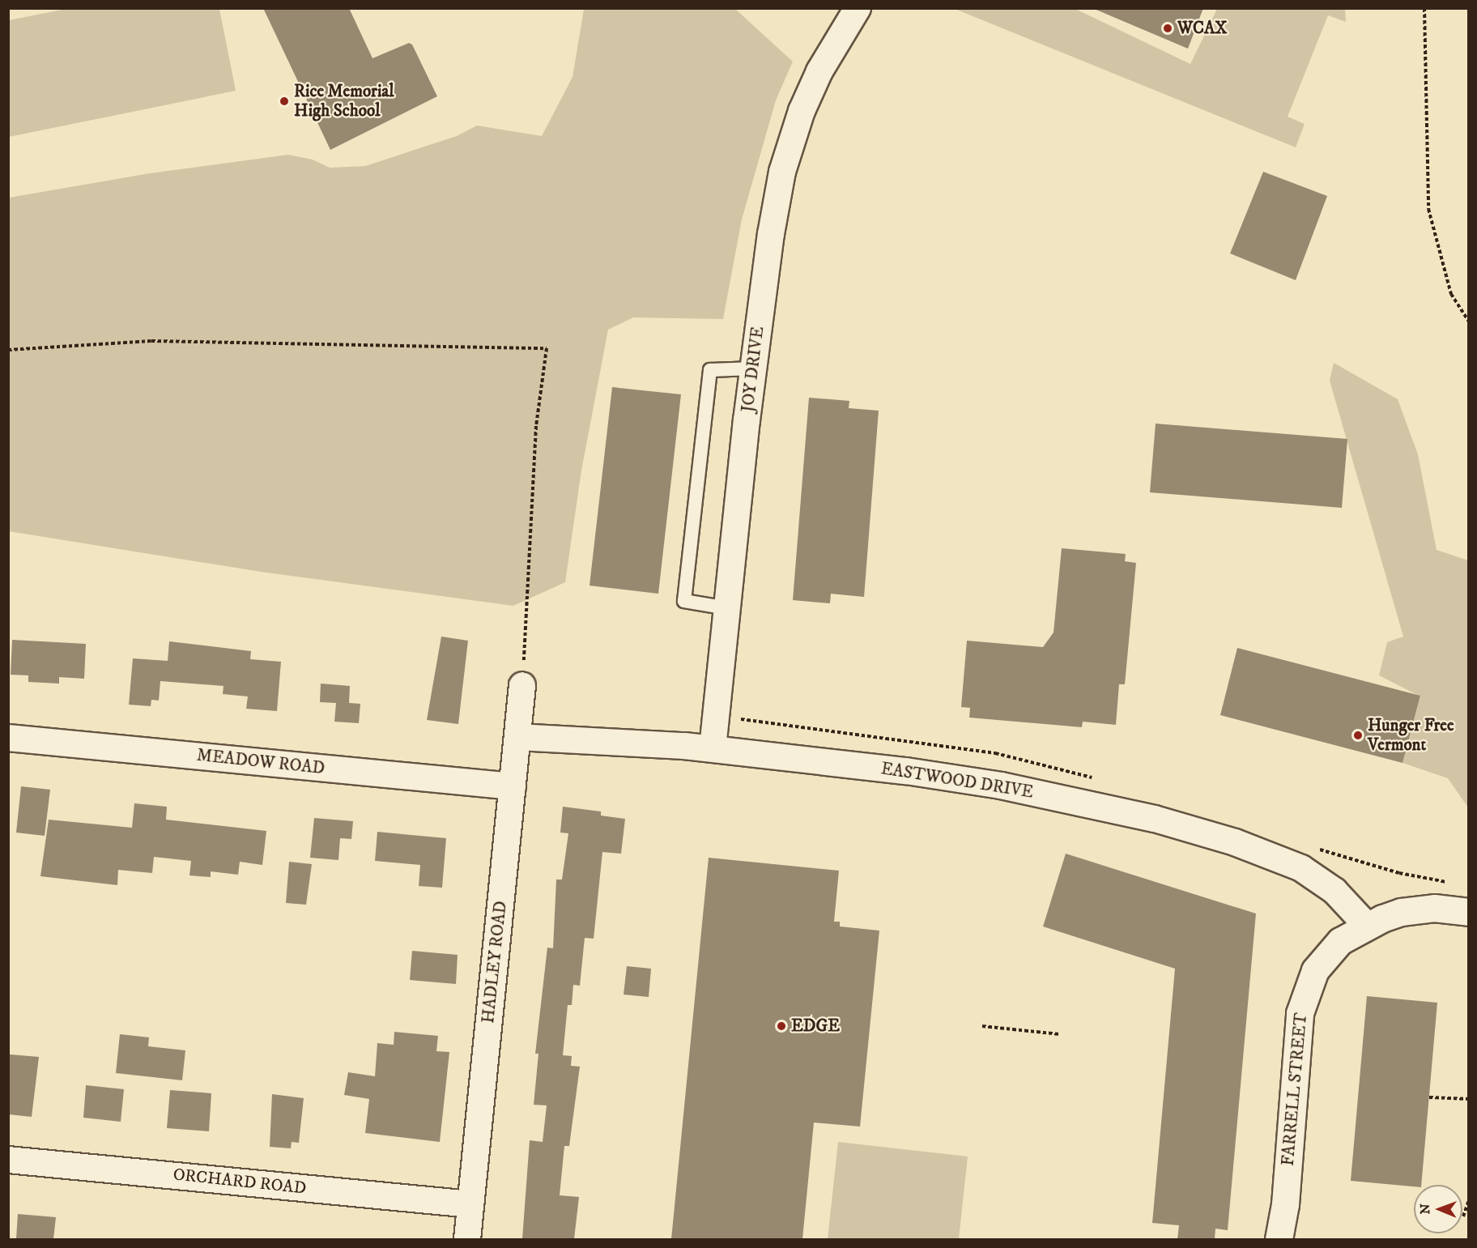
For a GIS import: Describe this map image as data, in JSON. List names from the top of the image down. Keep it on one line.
{"streets":{"street":["JOY DRIVE","MEADOW ROAD","EASTWOOD DRIVE","HADLEY ROAD","FARRELL STREET","ORCHARD ROAD"]},"crossings":[["JOY DRIVE","EASTWOOD DRIVE"],["MEADOW ROAD","HADLEY ROAD"],["EASTWOOD DRIVE","HADLEY ROAD"],["EASTWOOD DRIVE","FARRELL STREET"],["HADLEY ROAD","ORCHARD ROAD"]],"places":["WCAX","Rice Memorial High School","Hunger Free Vermont","EDGE"],"north":"left"}
